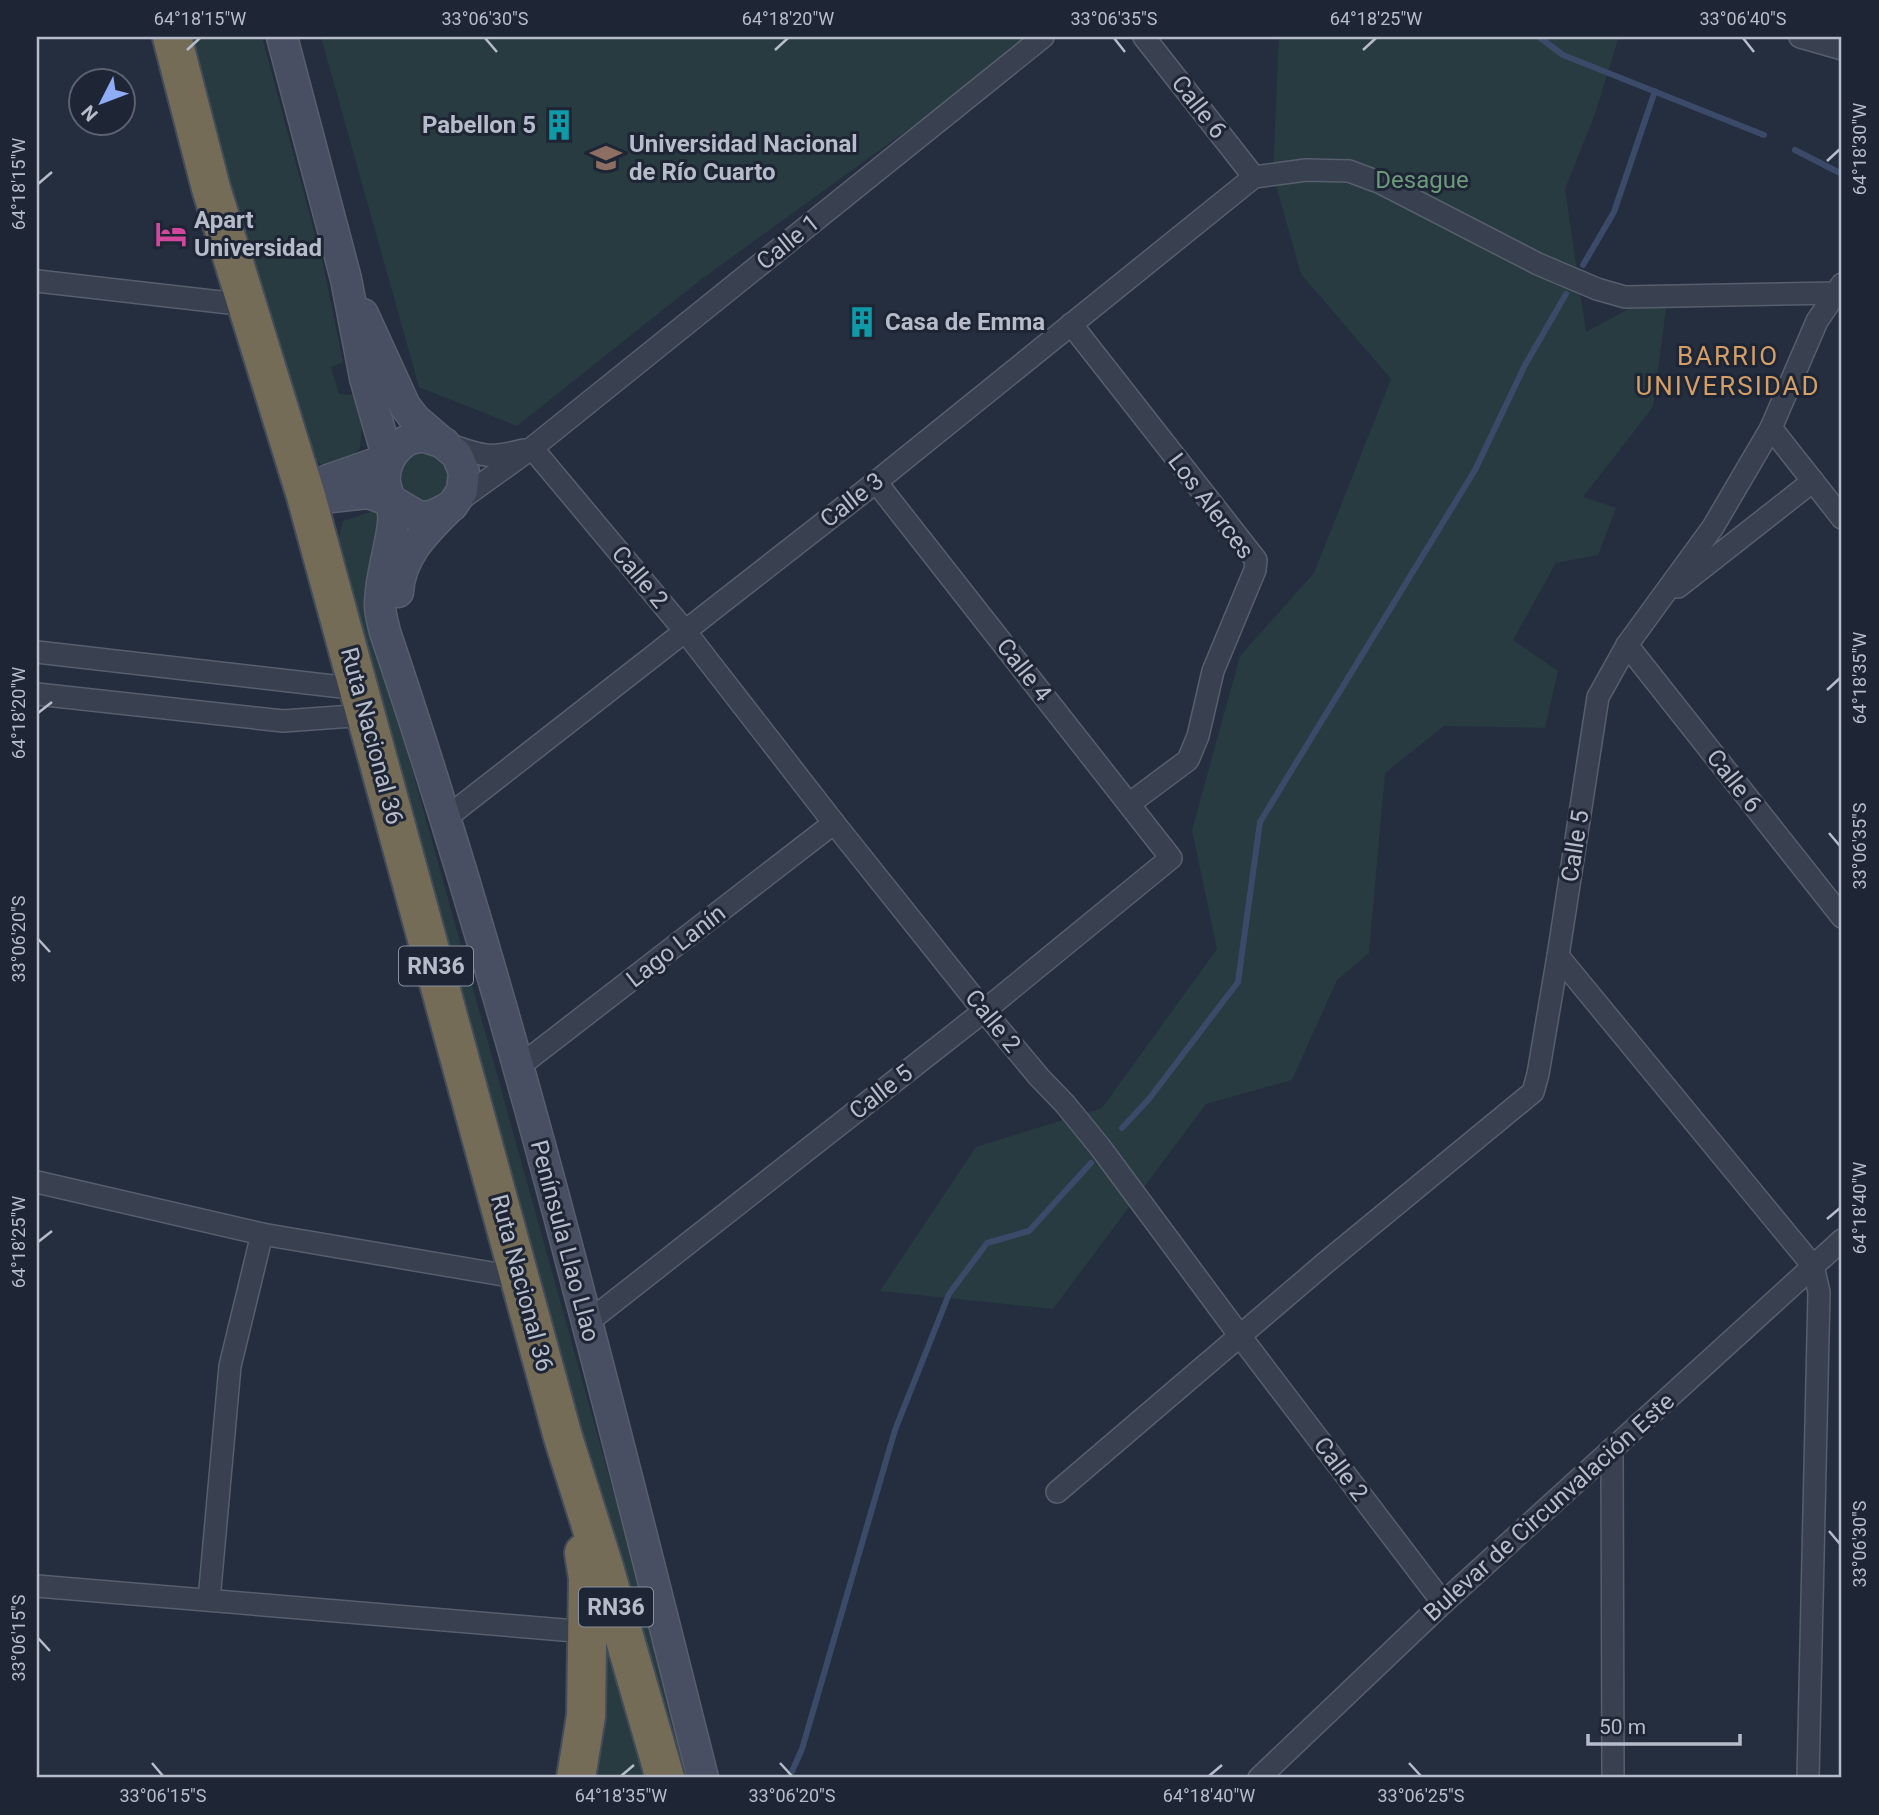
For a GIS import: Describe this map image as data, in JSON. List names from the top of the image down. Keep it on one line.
{"streets":{"highway":["Ruta Nacional 36","RN36"],"main road":["Península Llao Llao"],"street":["Calle 6","Calle 1","Calle 3","Los Alerces","Calle 2","Calle 4","Calle 5","Lago Lanín","Bulevar de Circunvalación Este"]},"crossings":[["Calle 6","Calle 3"],["Calle 6","Calle 5"],["Calle 1","Calle 2"],["Calle 1","Península Llao Llao"],["Calle 3","Los Alerces"],["Calle 3","Calle 2"],["Calle 3","Calle 4"],["Calle 3","Península Llao Llao"],["Los Alerces","Calle 4"],["Calle 2","Calle 5"],["Calle 2","Lago Lanín"],["Calle 2","Bulevar de Circunvalación Este"],["Calle 4","Calle 5"],["Calle 5","Península Llao Llao"],["Lago Lanín","Península Llao Llao"]],"districts":["BARRIO UNIVERSIDAD"],"parks":["Desague"],"places":{"building":["Pabellon 5","Casa de Emma"],"school or university":["Universidad Nacional de Río Cuarto"],"hotel":["Apart Universidad"]},"scale_bar":"50 m","north":"bottom left","coordinates":["64°18'15\"W","33°06'30\"S","64°18'20\"W","33°06'35\"S","64°18'25\"W","33°06'40\"S","64°18'30\"W","64°18'35\"W","33°06'20\"S","64°18'40\"W","33°06'15\"S","33°06'25\"S"]}
